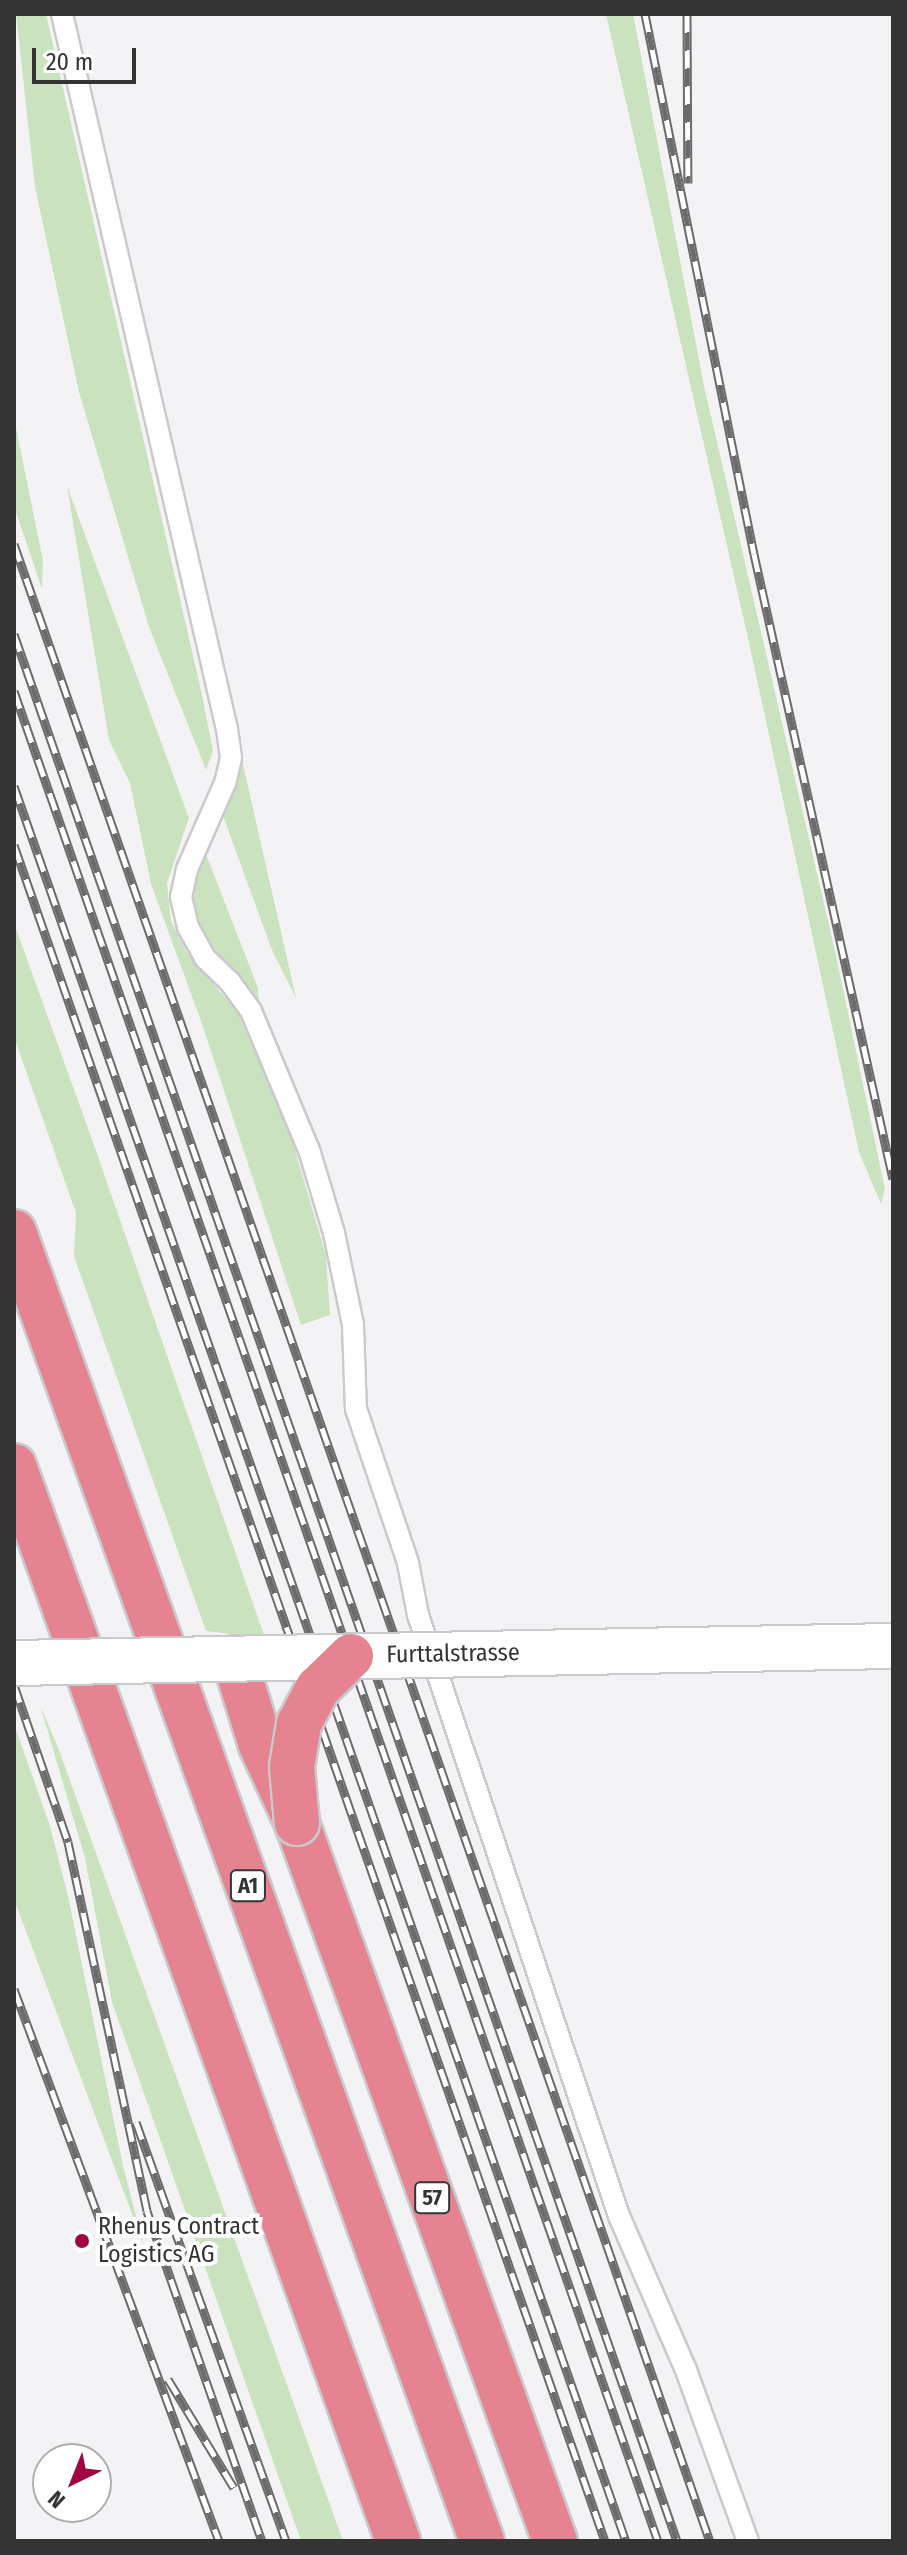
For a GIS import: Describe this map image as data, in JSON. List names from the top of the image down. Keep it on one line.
{"streets":{"highway":["A1","57"],"main road":["Furttalstrasse"]},"crossings":[["Furttalstrasse","57"]],"places":["Rhenus Contract Logistics AG"],"scale_bar":"20 m","north":"bottom left"}
